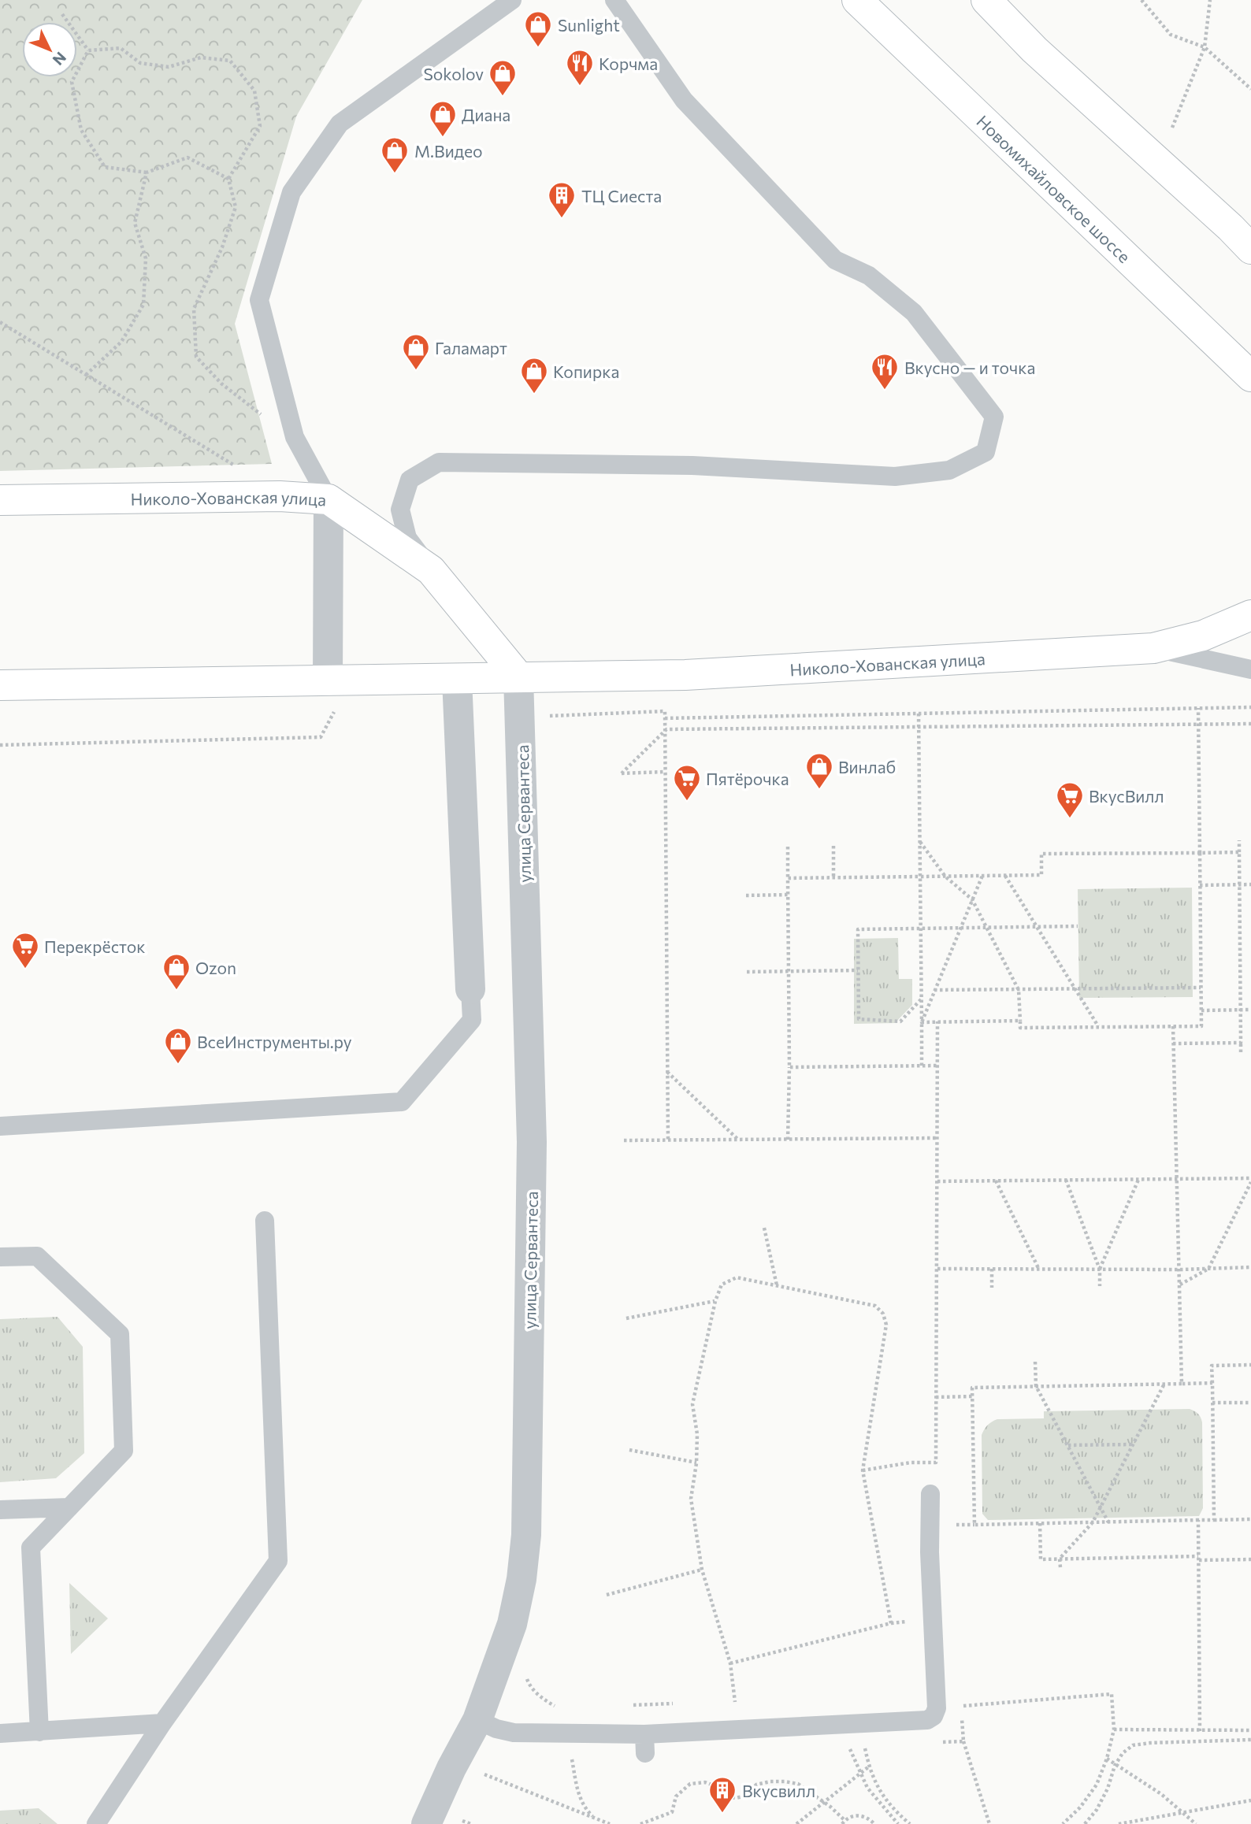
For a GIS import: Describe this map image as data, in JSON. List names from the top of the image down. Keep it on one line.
{"streets":{"street":["Новомихайловское шоссе","Николо-Хованская улица","улица Сервантеса"]},"crossings":[["Николо-Хованская улица","улица Сервантеса"]],"places":{"shop":["Sunlight","Sokolov","Диана","М.Видео","Галамарт","Копирка","Винлаб","Ozon","ВсеИнструменты.ру"],"restaurant":["Корчма","Вкусно — и точка"],"building":["ТЦ Сиеста","Вкусвилл"],"supermarket":["Пятёрочка","ВкусВилл","Перекрёсток"]},"north":"bottom right"}
